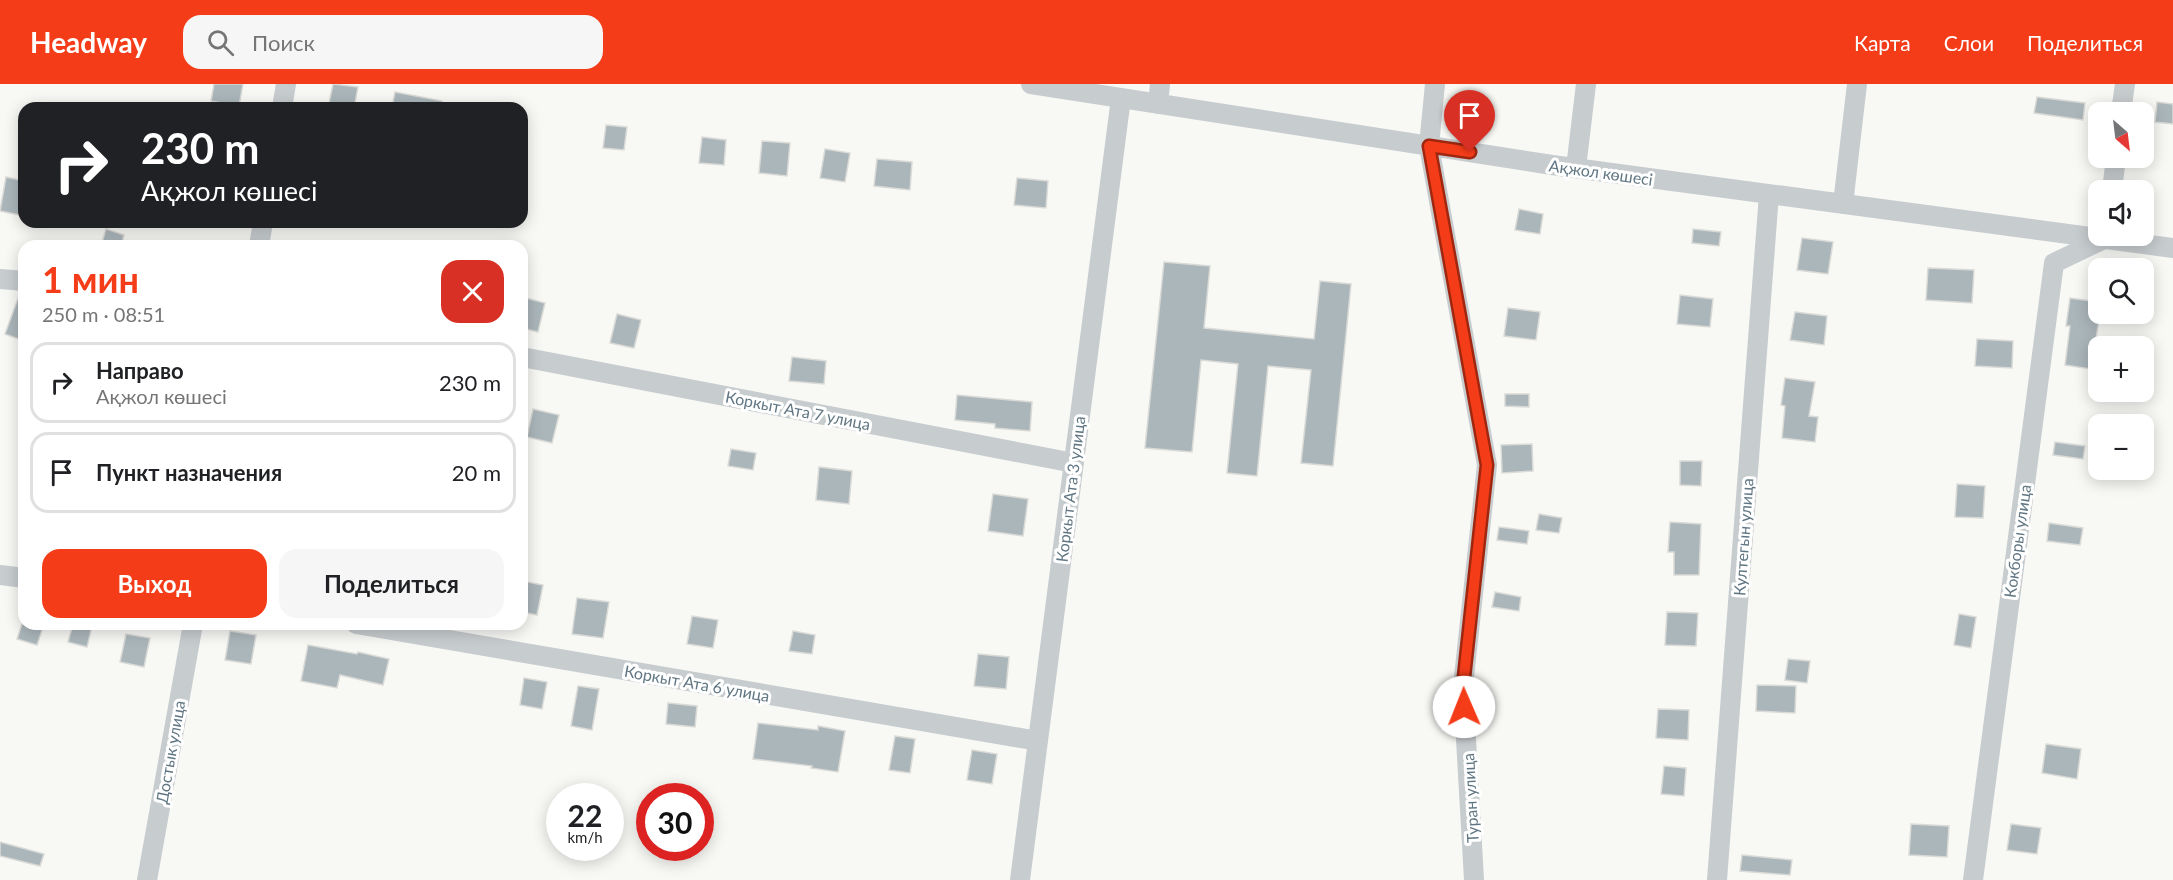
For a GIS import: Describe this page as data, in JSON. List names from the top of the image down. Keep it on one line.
{"streets":{"street":["Ақжол көшесі","Коркыт Ата 7 улица","Коркыт Ата 3 улица","Култегын улица","Кокборы улица","Коркыт Ата 6 улица","Достык улица","Туран улица"]},"crossings":[["Ақжол көшесі","Коркыт Ата 3 улица"],["Ақжол көшесі","Култегын улица"],["Ақжол көшесі","Туран улица"],["Коркыт Ата 7 улица","Коркыт Ата 3 улица"],["Коркыт Ата 3 улица","Коркыт Ата 6 улица"]],"north":"bottom right","page":{"header":"Headway","search":"Поиск","nav":["Карта","Слои","Поделиться"],"map_buttons":["+","−"],"turn":["230 m","Ақжол көшесі"],"heading":["1 мин","250 m · 08:51"],"list":[{"name":"Направо","note":"Ақжол көшесі","value":"230 m"},{"name":"Пункт назначения","value":"20 m"}],"buttons":["Выход","Поделиться"],"speed":"22 km/h","limit":"30"}}
